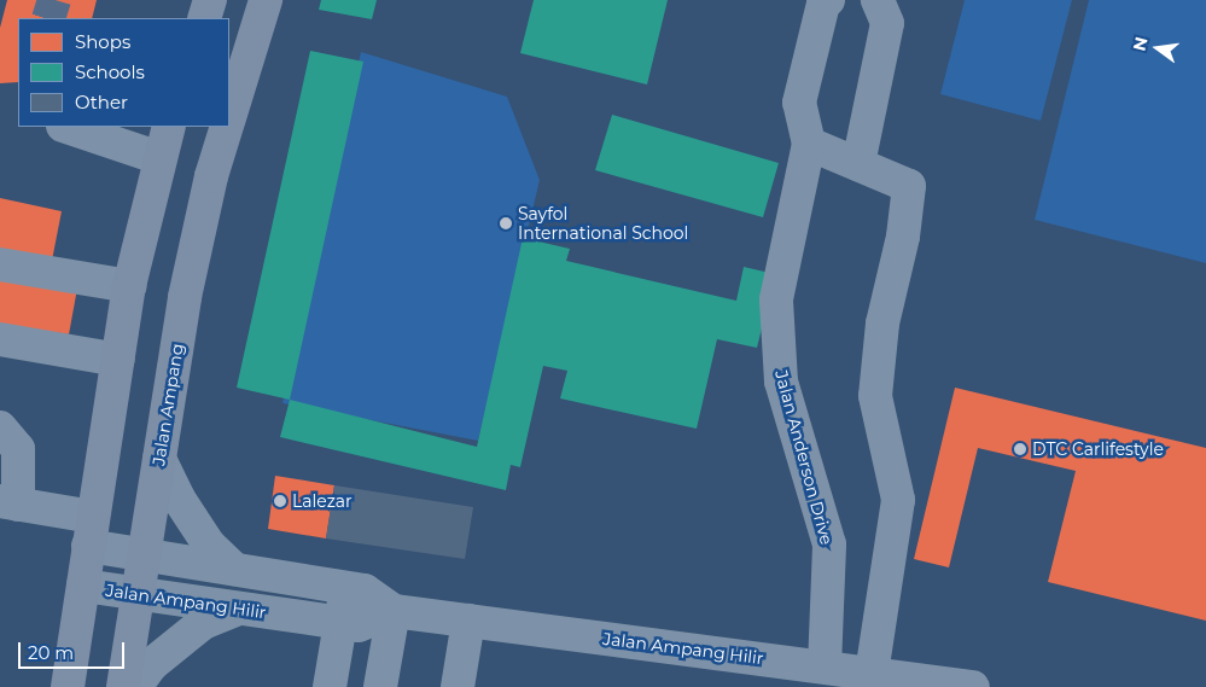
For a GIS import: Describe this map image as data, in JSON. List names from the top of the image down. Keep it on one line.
{"streets":{"main road":["Jalan Ampang"],"street":["Jalan Anderson Drive","Jalan Ampang Hilir"]},"crossings":[["Jalan Ampang","Jalan Ampang Hilir"],["Jalan Anderson Drive","Jalan Ampang Hilir"]],"places":["Sayfol International School","DTC Carlifestyle","Lalezar"],"legend":["Shops","Schools","Other"],"scale_bar":"20 m","north":"left"}
